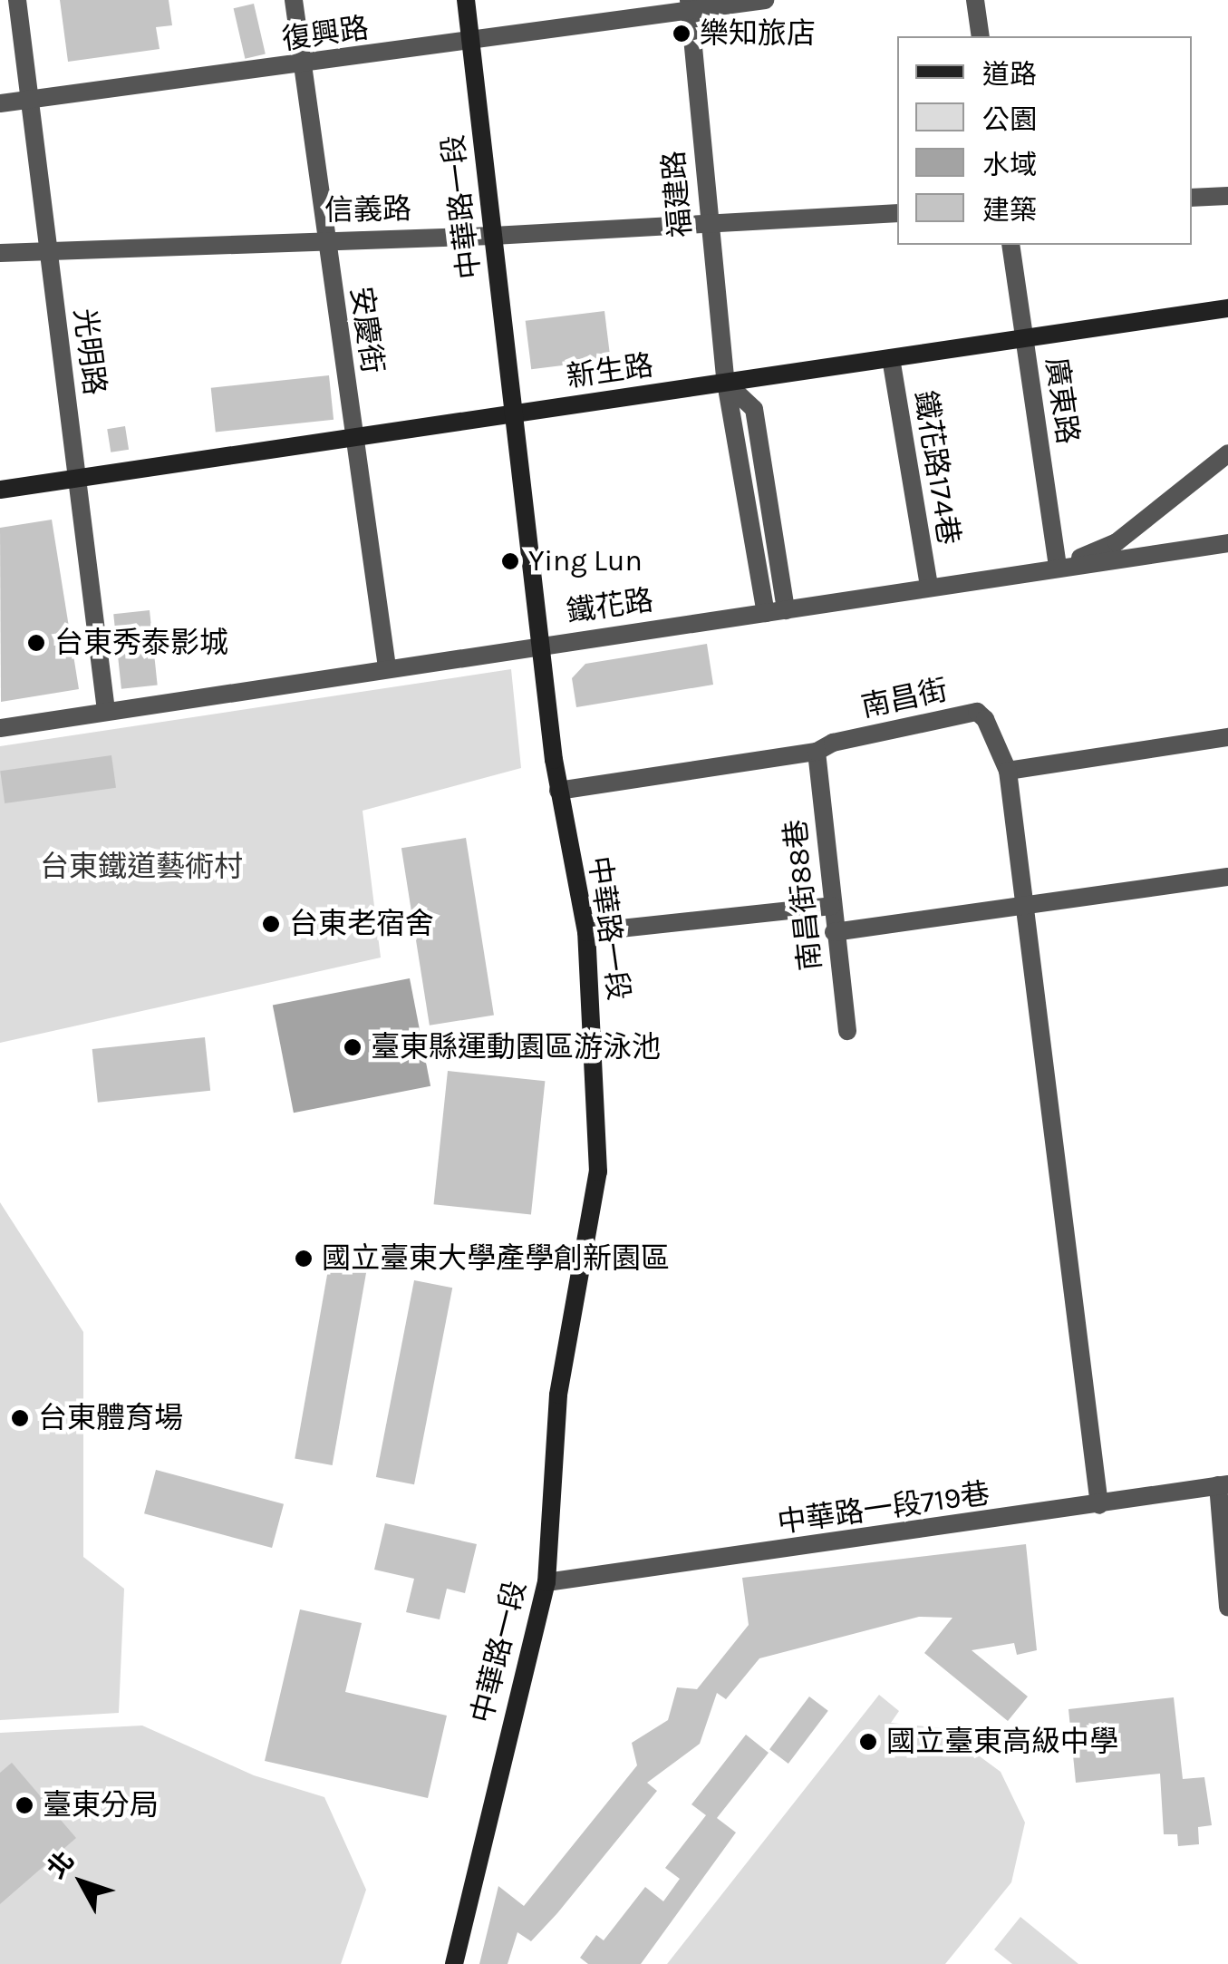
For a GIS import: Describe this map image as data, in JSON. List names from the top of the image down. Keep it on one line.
{"streets":{"street":["復興路","福建路","中華路一段","信義路","安慶街","光明路","新生路","廣東路","鐵花路174巷","鐵花路","南昌街","南昌街88巷","中華路一段719巷"]},"crossings":[["復興路","福建路"],["復興路","中華路一段"],["復興路","安慶街"],["復興路","光明路"],["福建路","信義路"],["福建路","新生路"],["福建路","鐵花路"],["中華路一段","信義路"],["中華路一段","新生路"],["中華路一段","鐵花路"],["中華路一段","南昌街"],["中華路一段","中華路一段719巷"],["信義路","安慶街"],["信義路","光明路"],["安慶街","新生路"],["安慶街","鐵花路"],["光明路","新生路"],["光明路","鐵花路"],["新生路","廣東路"],["新生路","鐵花路174巷"],["廣東路","鐵花路"],["鐵花路174巷","鐵花路"],["南昌街","南昌街88巷"]],"parks":["台東鐵道藝術村"],"places":["樂知旅店","Ying Lun","台東秀泰影城","台東老宿舍","臺東縣運動園區游泳池","國立臺東大學產學創新園區","台東體育場","國立臺東高級中學","臺東分局"],"legend":["道路","公園","水域","建築"],"north":"top left"}
